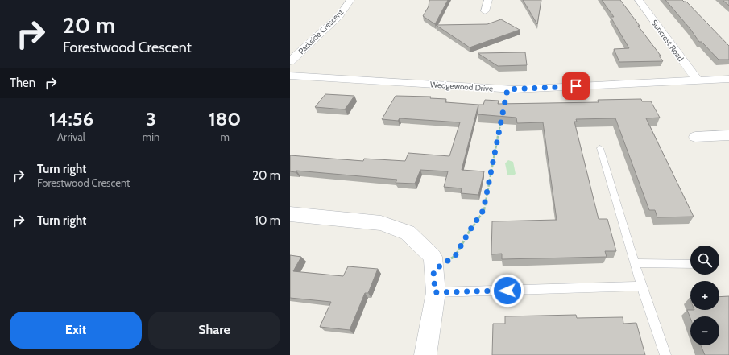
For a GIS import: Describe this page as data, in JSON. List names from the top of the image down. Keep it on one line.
{"streets":{"street":["Parkside Crescent","Suncrest Road","Wedgewood Drive"]},"crossings":[["Suncrest Road","Wedgewood Drive"]],"page":{"turn":["20 m","Forestwood Crescent"],"then":"Then","eta":["14:56","Arrival","3","min","180","m"],"list":[{"name":"Turn right","note":"Forestwood Crescent","value":"20 m"},{"name":"Turn right","value":"10 m"}],"map_buttons":["+","−"],"buttons":["Exit","Share"]}}
